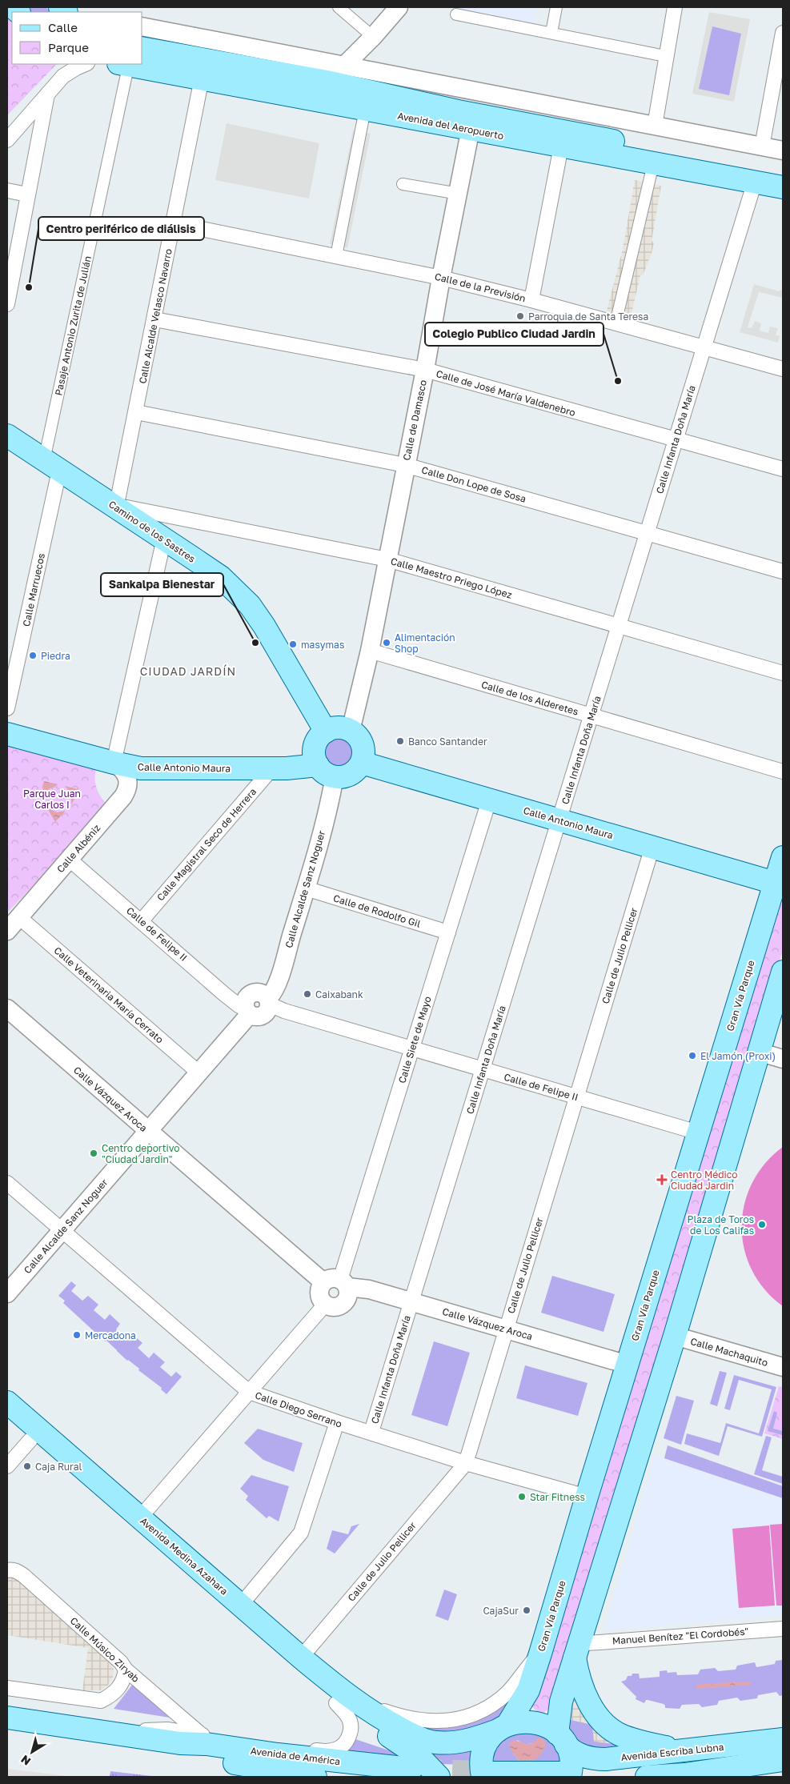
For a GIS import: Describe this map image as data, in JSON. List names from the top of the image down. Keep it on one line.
{"streets":{"main road":["Avenida del Aeropuerto","Camino de los Sastres","Calle Antonio Maura","Gran Vía Parque","Avenida Medina Azahara","Avenida Escriba Lubna","Avenida de América"],"street":["Calle de la Previsión","Calle Alcalde Velasco Navarro","Pasaje Antonio Zurita de Julián","Calle de José María Valdenebro","Calle de Damasco","Calle Infanta Doña María","Calle Don Lope de Sosa","Calle Maestro Priego López","Calle Marruecos","Calle de los Alderetes","Calle Magistral Seco de Herrera","Calle Albéniz","Calle Alcalde Sanz Noguer","Calle de Rodolfo Gil","Calle de Felipe II","Calle de Julio Pellicer","Calle Veterinaria María Cerrato","Calle Siete de Mayo","Calle Vázquez Aroca","Calle Machaquito","Calle Diego Serrano","Manuel Benítez \"El Cordobés\"","Calle Músico Ziryab"]},"crossings":[["Avenida del Aeropuerto","Calle Alcalde Velasco Navarro"],["Avenida del Aeropuerto","Pasaje Antonio Zurita de Julián"],["Avenida del Aeropuerto","Calle de Damasco"],["Avenida del Aeropuerto","Calle Infanta Doña María"],["Calle de la Previsión","Calle Alcalde Velasco Navarro"],["Calle de la Previsión","Calle de Damasco"],["Calle de la Previsión","Calle Infanta Doña María"],["Calle Alcalde Velasco Navarro","Calle de José María Valdenebro"],["Calle Alcalde Velasco Navarro","Calle Don Lope de Sosa"],["Calle Alcalde Velasco Navarro","Camino de los Sastres"],["Calle Alcalde Velasco Navarro","Calle Maestro Priego López"],["Pasaje Antonio Zurita de Julián","Camino de los Sastres"],["Pasaje Antonio Zurita de Julián","Calle Marruecos"],["Calle de José María Valdenebro","Calle de Damasco"],["Calle de José María Valdenebro","Calle Infanta Doña María"],["Calle de Damasco","Calle Don Lope de Sosa"],["Calle de Damasco","Camino de los Sastres"],["Calle de Damasco","Calle Maestro Priego López"],["Calle de Damasco","Calle de los Alderetes"],["Calle de Damasco","Calle Antonio Maura"],["Calle de Damasco","Calle Alcalde Sanz Noguer"],["Calle Infanta Doña María","Calle Don Lope de Sosa"],["Calle Infanta Doña María","Calle Maestro Priego López"],["Calle Infanta Doña María","Calle de los Alderetes"],["Calle Infanta Doña María","Calle Antonio Maura"],["Calle Infanta Doña María","Calle de Felipe II"],["Calle Infanta Doña María","Calle Vázquez Aroca"],["Calle Infanta Doña María","Calle Diego Serrano"],["Camino de los Sastres","Calle Maestro Priego López"],["Camino de los Sastres","Calle Marruecos"],["Camino de los Sastres","Calle Antonio Maura"],["Camino de los Sastres","Calle Alcalde Sanz Noguer"],["Calle Antonio Maura","Calle Magistral Seco de Herrera"],["Calle Antonio Maura","Calle Albéniz"],["Calle Antonio Maura","Calle Alcalde Sanz Noguer"],["Calle Antonio Maura","Calle de Julio Pellicer"],["Calle Antonio Maura","Gran Vía Parque"],["Calle Antonio Maura","Calle Siete de Mayo"],["Calle Magistral Seco de Herrera","Calle de Felipe II"],["Calle Albéniz","Calle de Felipe II"],["Calle Albéniz","Calle Veterinaria María Cerrato"],["Calle Alcalde Sanz Noguer","Calle de Rodolfo Gil"],["Calle Alcalde Sanz Noguer","Calle de Felipe II"],["Calle Alcalde Sanz Noguer","Calle Veterinaria María Cerrato"],["Calle Alcalde Sanz Noguer","Calle Vázquez Aroca"],["Calle Alcalde Sanz Noguer","Calle Diego Serrano"],["Calle de Rodolfo Gil","Calle Siete de Mayo"],["Calle de Felipe II","Calle de Julio Pellicer"],["Calle de Felipe II","Gran Vía Parque"],["Calle de Felipe II","Calle Siete de Mayo"],["Calle de Julio Pellicer","Calle Vázquez Aroca"],["Calle de Julio Pellicer","Calle Diego Serrano"],["Calle de Julio Pellicer","Avenida Medina Azahara"],["Gran Vía Parque","Calle Vázquez Aroca"],["Gran Vía Parque","Calle Diego Serrano"],["Gran Vía Parque","Avenida Medina Azahara"],["Gran Vía Parque","Avenida Escriba Lubna"],["Calle Siete de Mayo","Calle Vázquez Aroca"],["Avenida Medina Azahara","Avenida Escriba Lubna"],["Avenida Medina Azahara","Avenida de América"],["Calle Músico Ziryab","Avenida de América"]],"districts":["CIUDAD JARDÍN"],"parks":["Parque Juan Carlos I"],"places":{"other":["Centro periférico de diálisis","Parroquia de Santa Teresa","Colegio Publico Ciudad Jardin","Sankalpa Bienestar","Alimentación Shop","masymas","Piedra","Banco Santander","Caixabank","El Jamón (Proxi)","Centro deportivo \"Ciudad Jardin\"","Plaza de Toros de Los Califas","Mercadona","Caja Rural","Star Fitness","CajaSur"],"health":["Centro Médico Ciudad Jardin"]},"legend":["Calle","Parque"],"north":"bottom left"}
